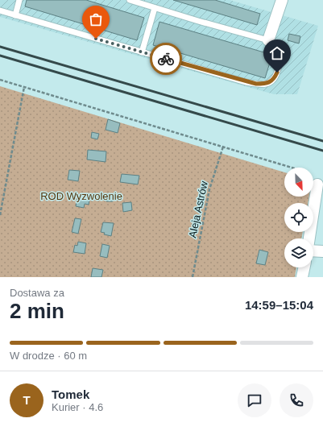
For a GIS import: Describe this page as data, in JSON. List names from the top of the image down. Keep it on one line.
{"streets":{"path":["Aleja Astrów"]},"parks":["ROD Wyzwolenie"],"north":"bottom right","page":{"heading":["2 min","Dostawa za","14:59–15:04"],"panel":["Tomek","Kurier · 4.6"],"bar":"W drodze · 60 m","round":"T"}}
